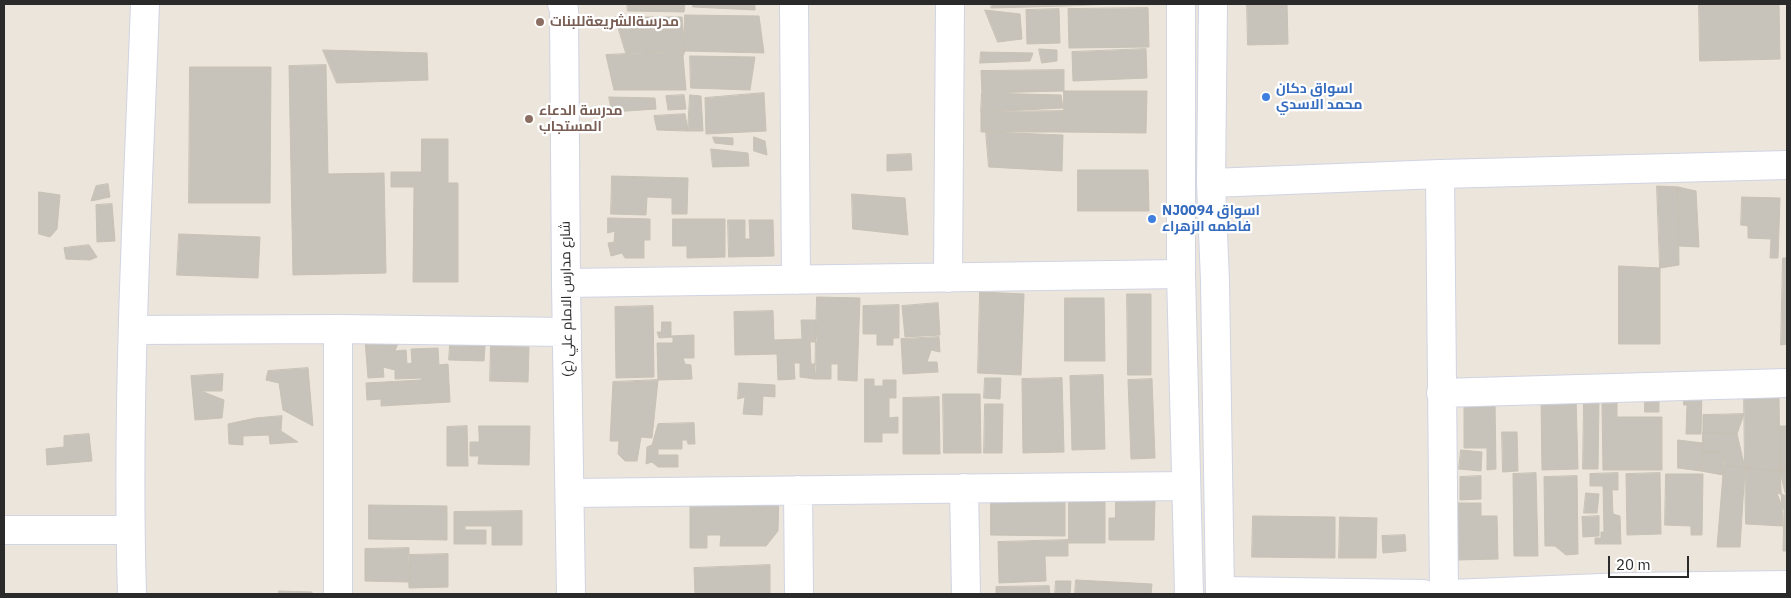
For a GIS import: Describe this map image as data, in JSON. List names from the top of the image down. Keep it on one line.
{"streets":{"street":["شارع مدارس الامام علي (ع)"]},"places":["مدرسةالشريعةللبنات","اسواق دكان محمد الاسدي","مدرسة الدعاء المستجاب","NJ0094 اسواق فاطمه الزهراء"],"scale_bar":"20 m"}
